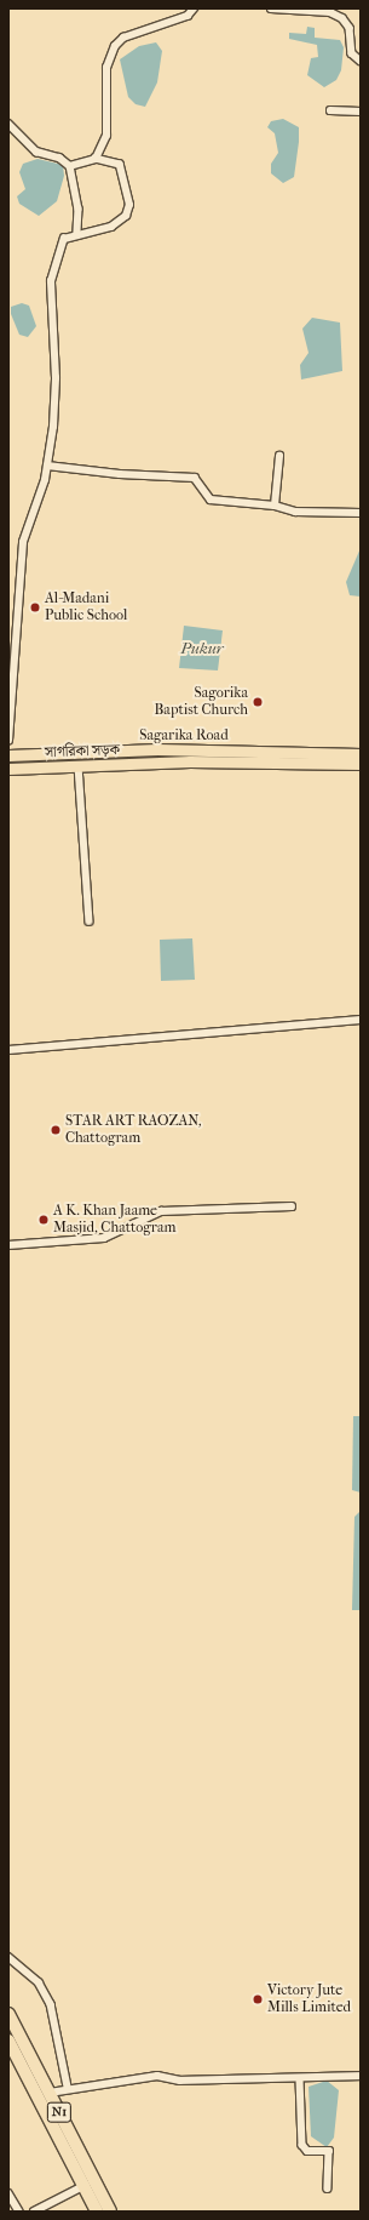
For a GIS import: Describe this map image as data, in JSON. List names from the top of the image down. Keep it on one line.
{"streets":{"highway":["N1"],"main road":["Sagarika Road","সাগরিকা সড়ক"]},"water":["Pukur"],"places":["Al-Madani Public School","Sagorika Baptist Church","STAR ART RAOZAN, Chattogram","A K. Khan Jaame Masjid, Chattogram","Victory Jute Mills Limited"]}
